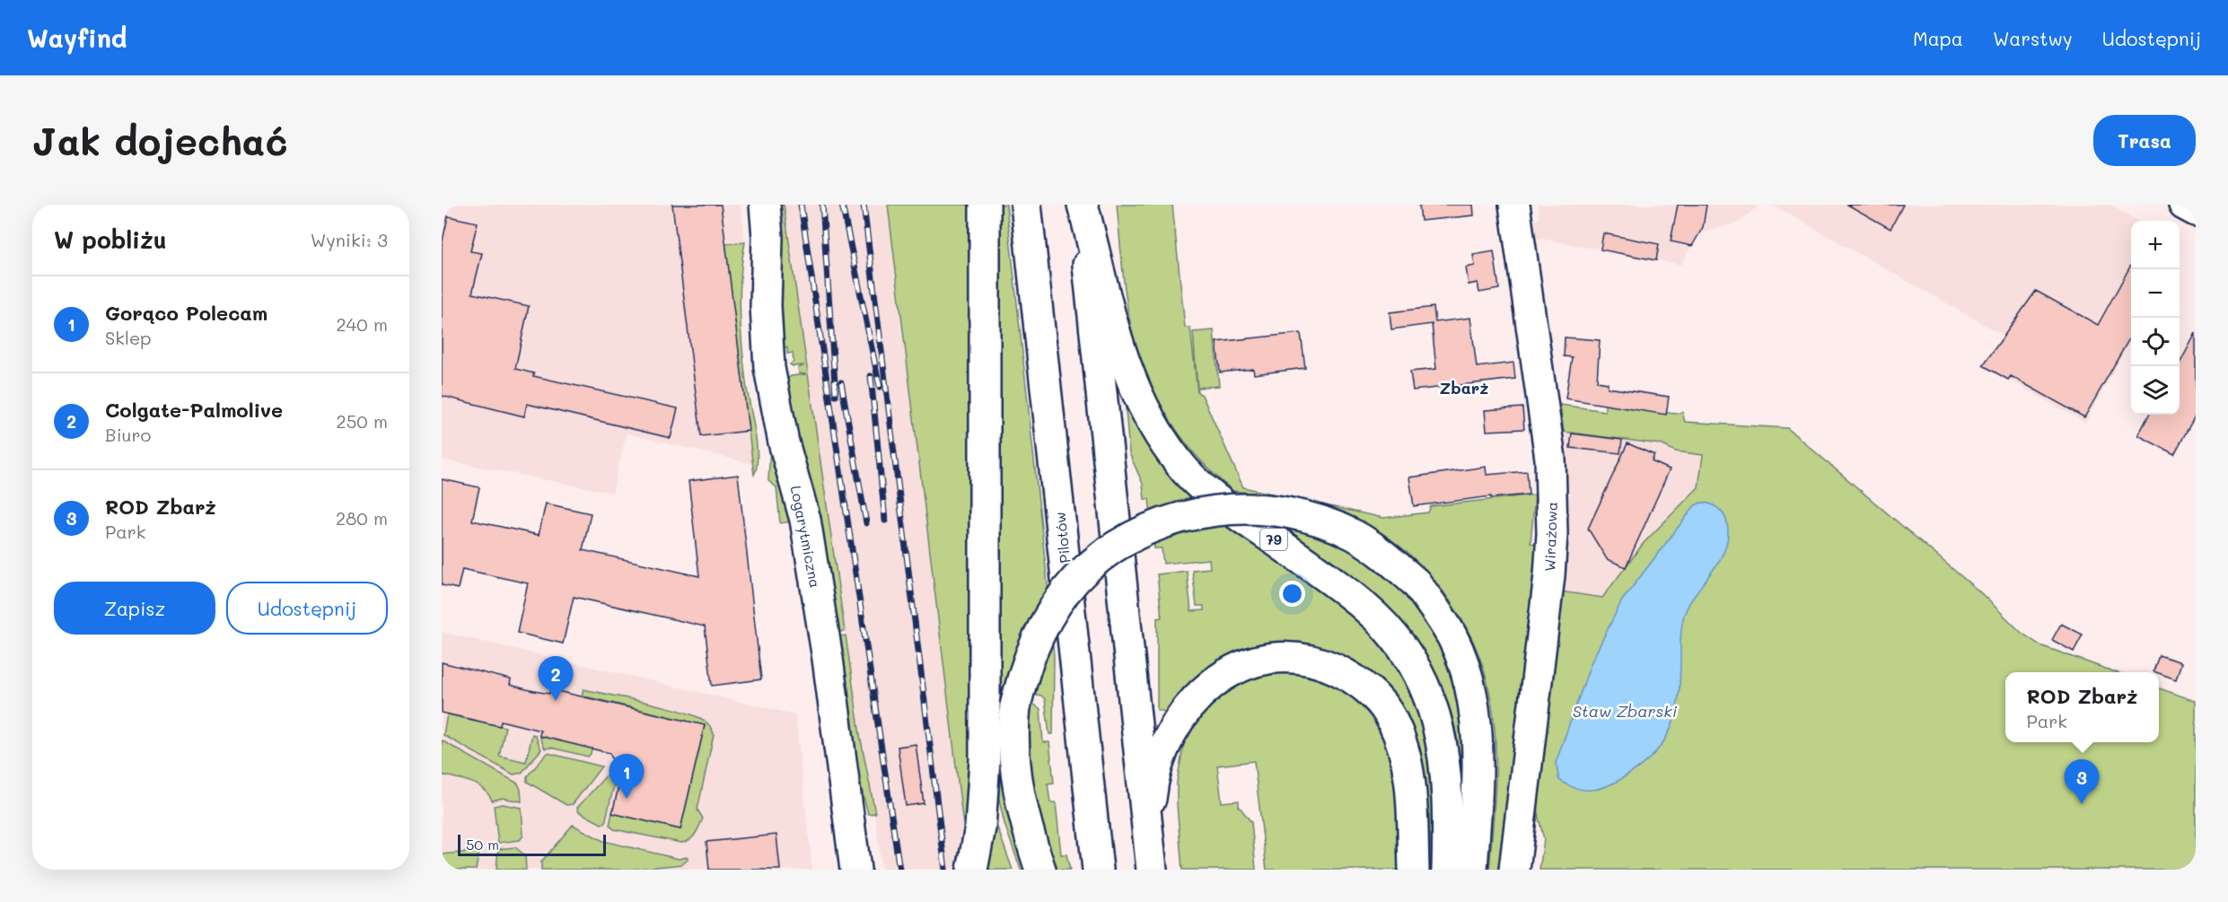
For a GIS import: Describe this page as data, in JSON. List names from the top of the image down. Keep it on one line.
{"streets":{"main road":["Logarytmiczna","Wirażowa","Pilotów","79"]},"districts":["Zbarż"],"water":["Staw Zbarski"],"scale_bar":"50 m","page":{"header":"Wayfind","nav":["Mapa","Warstwy","Udostępnij"],"buttons":["Trasa",["Zapisz","Udostępnij"]],"title":"Jak dojechać","heading":["W pobliżu","Wyniki: 3"],"map_buttons":["+","−"],"list":[{"mark":"1","name":"Gorąco Polecam","note":"Sklep","value":"240 m"},{"mark":"2","name":"Colgate-Palmolive","note":"Biuro","value":"250 m"},{"mark":"3","name":"ROD Zbarż","note":"Park","value":"280 m"}],"pins":["2","1","3"],"popup":["ROD Zbarż","Park"],"scale":"50 m"}}
